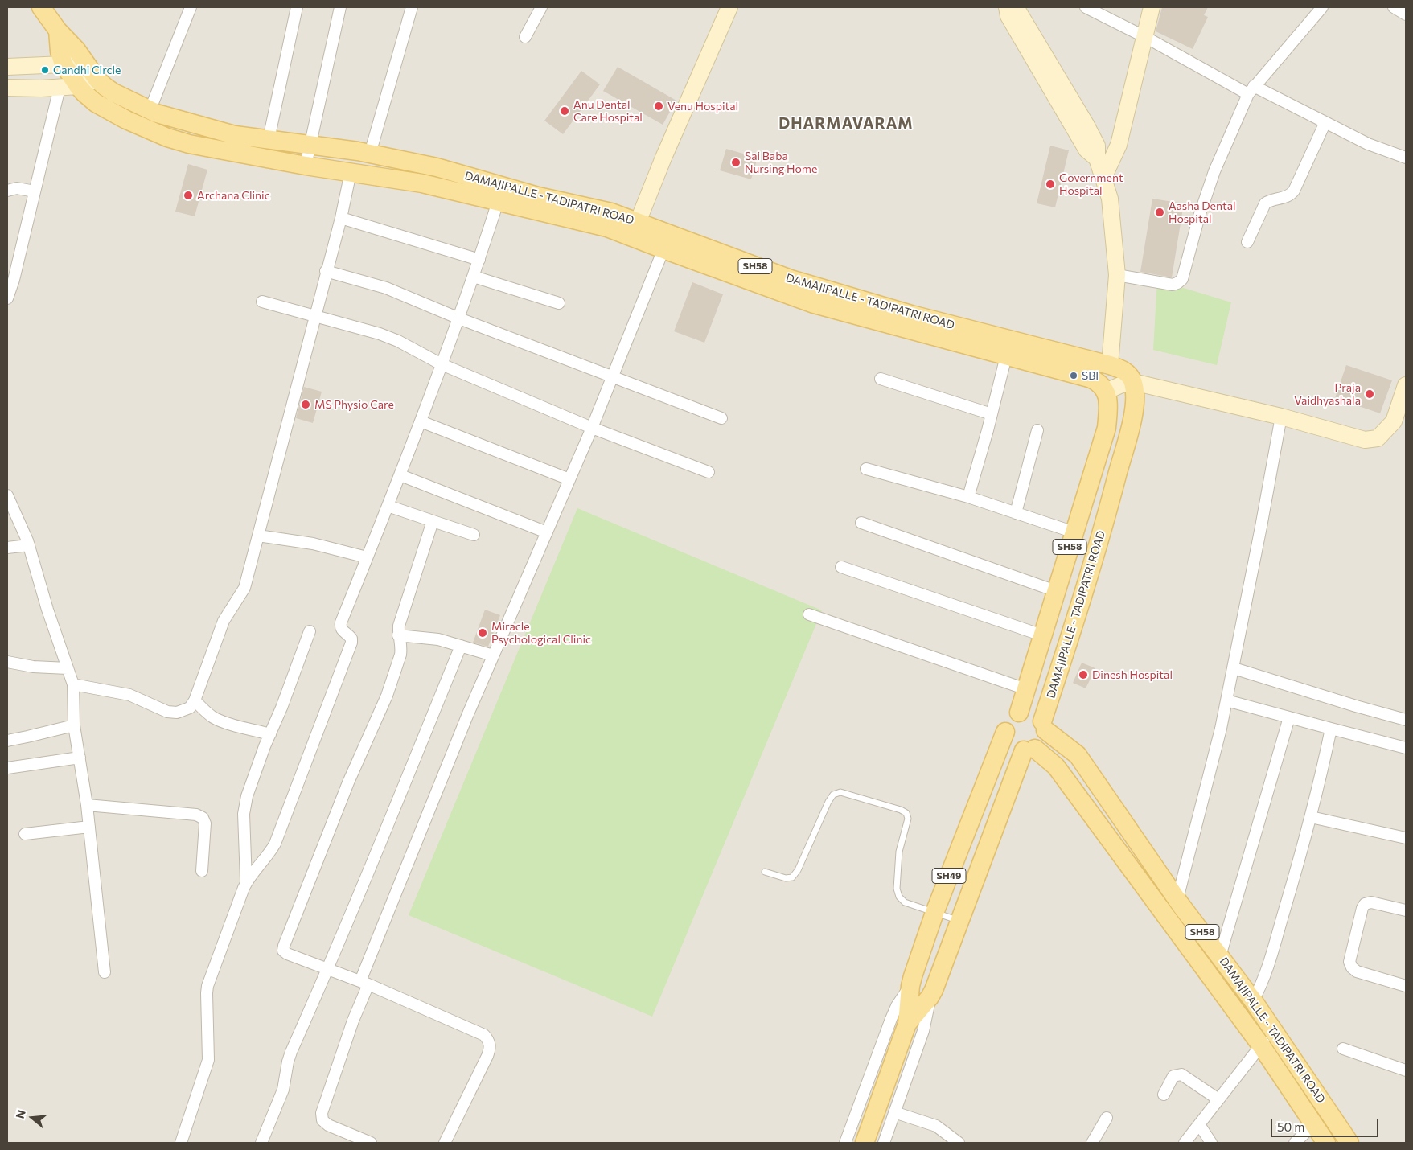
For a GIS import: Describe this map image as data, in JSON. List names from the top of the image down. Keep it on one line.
{"streets":{"main road":["DAMAJIPALLE - TADIPATRI ROAD","SH58","SH49"]},"crossings":[["DAMAJIPALLE - TADIPATRI ROAD","SH58"],["DAMAJIPALLE - TADIPATRI ROAD","SH49"],["SH58","SH49"]],"districts":["DHARMAVARAM"],"places":["Gandhi Circle","Venu Hospital","Anu Dental Care Hospital","Sai Baba Nursing Home","Government Hospital","Archana Clinic","Aasha Dental Hospital","SBI","Praja Vaidhyashala","MS Physio Care","Miracle Psychological Clinic","Dinesh Hospital"],"scale_bar":"50 m","north":"left"}
